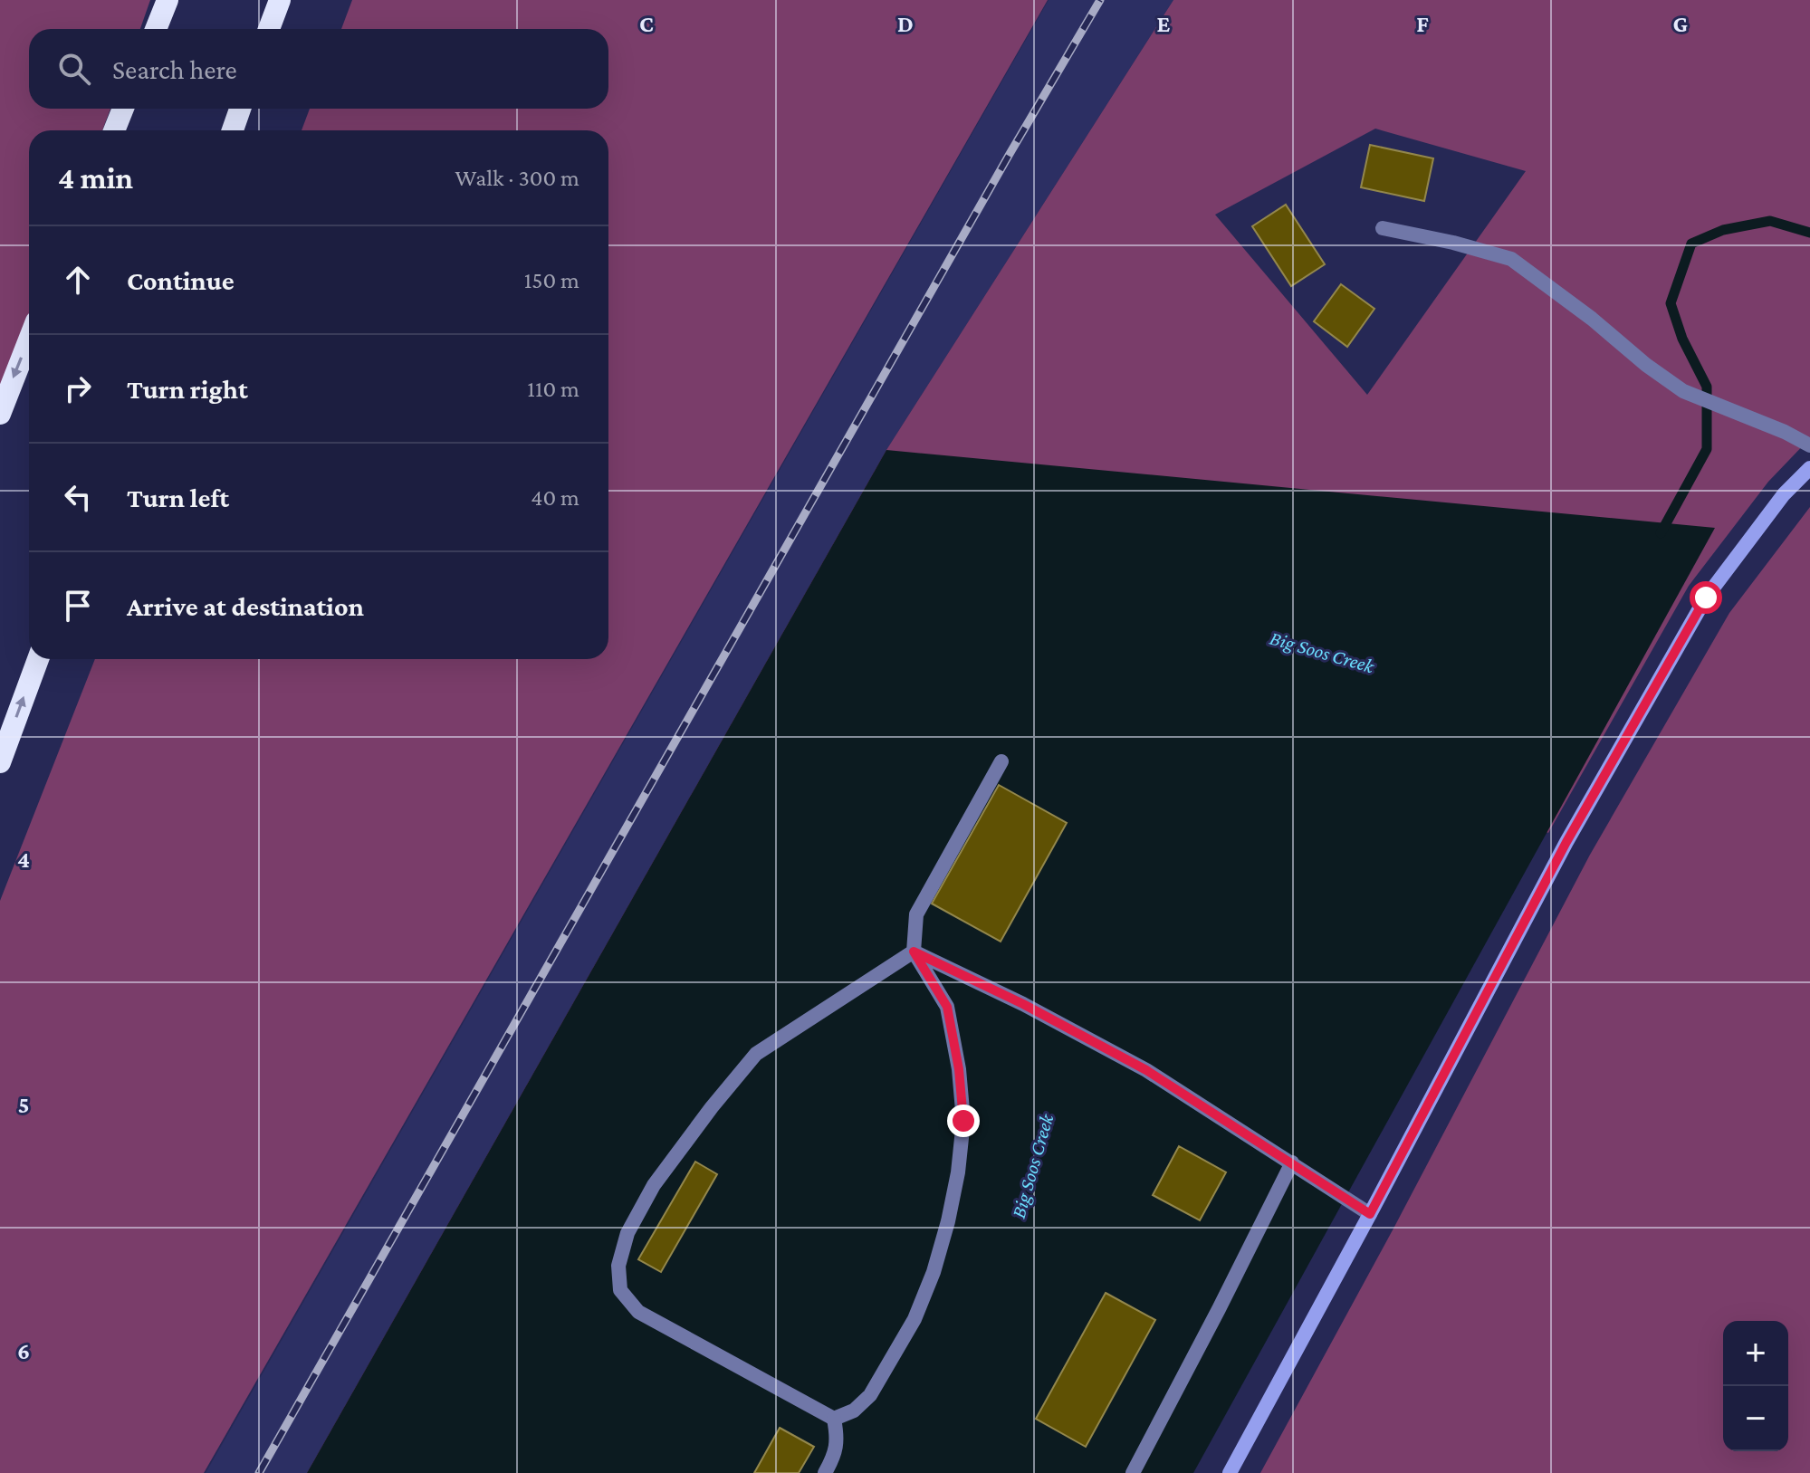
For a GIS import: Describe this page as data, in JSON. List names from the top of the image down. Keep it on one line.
{"water":["Big Soos Creek"],"page":{"search":"Search here","heading":["4 min","Walk · 300 m"],"list":[["Continue","150 m"],["Turn right","110 m"],["Turn left","40 m"],"Arrive at destination"],"map_buttons":["+","−"]},"grid":{"columns":["C","D","E","F","G"],"rows":["4","5","6"]}}
